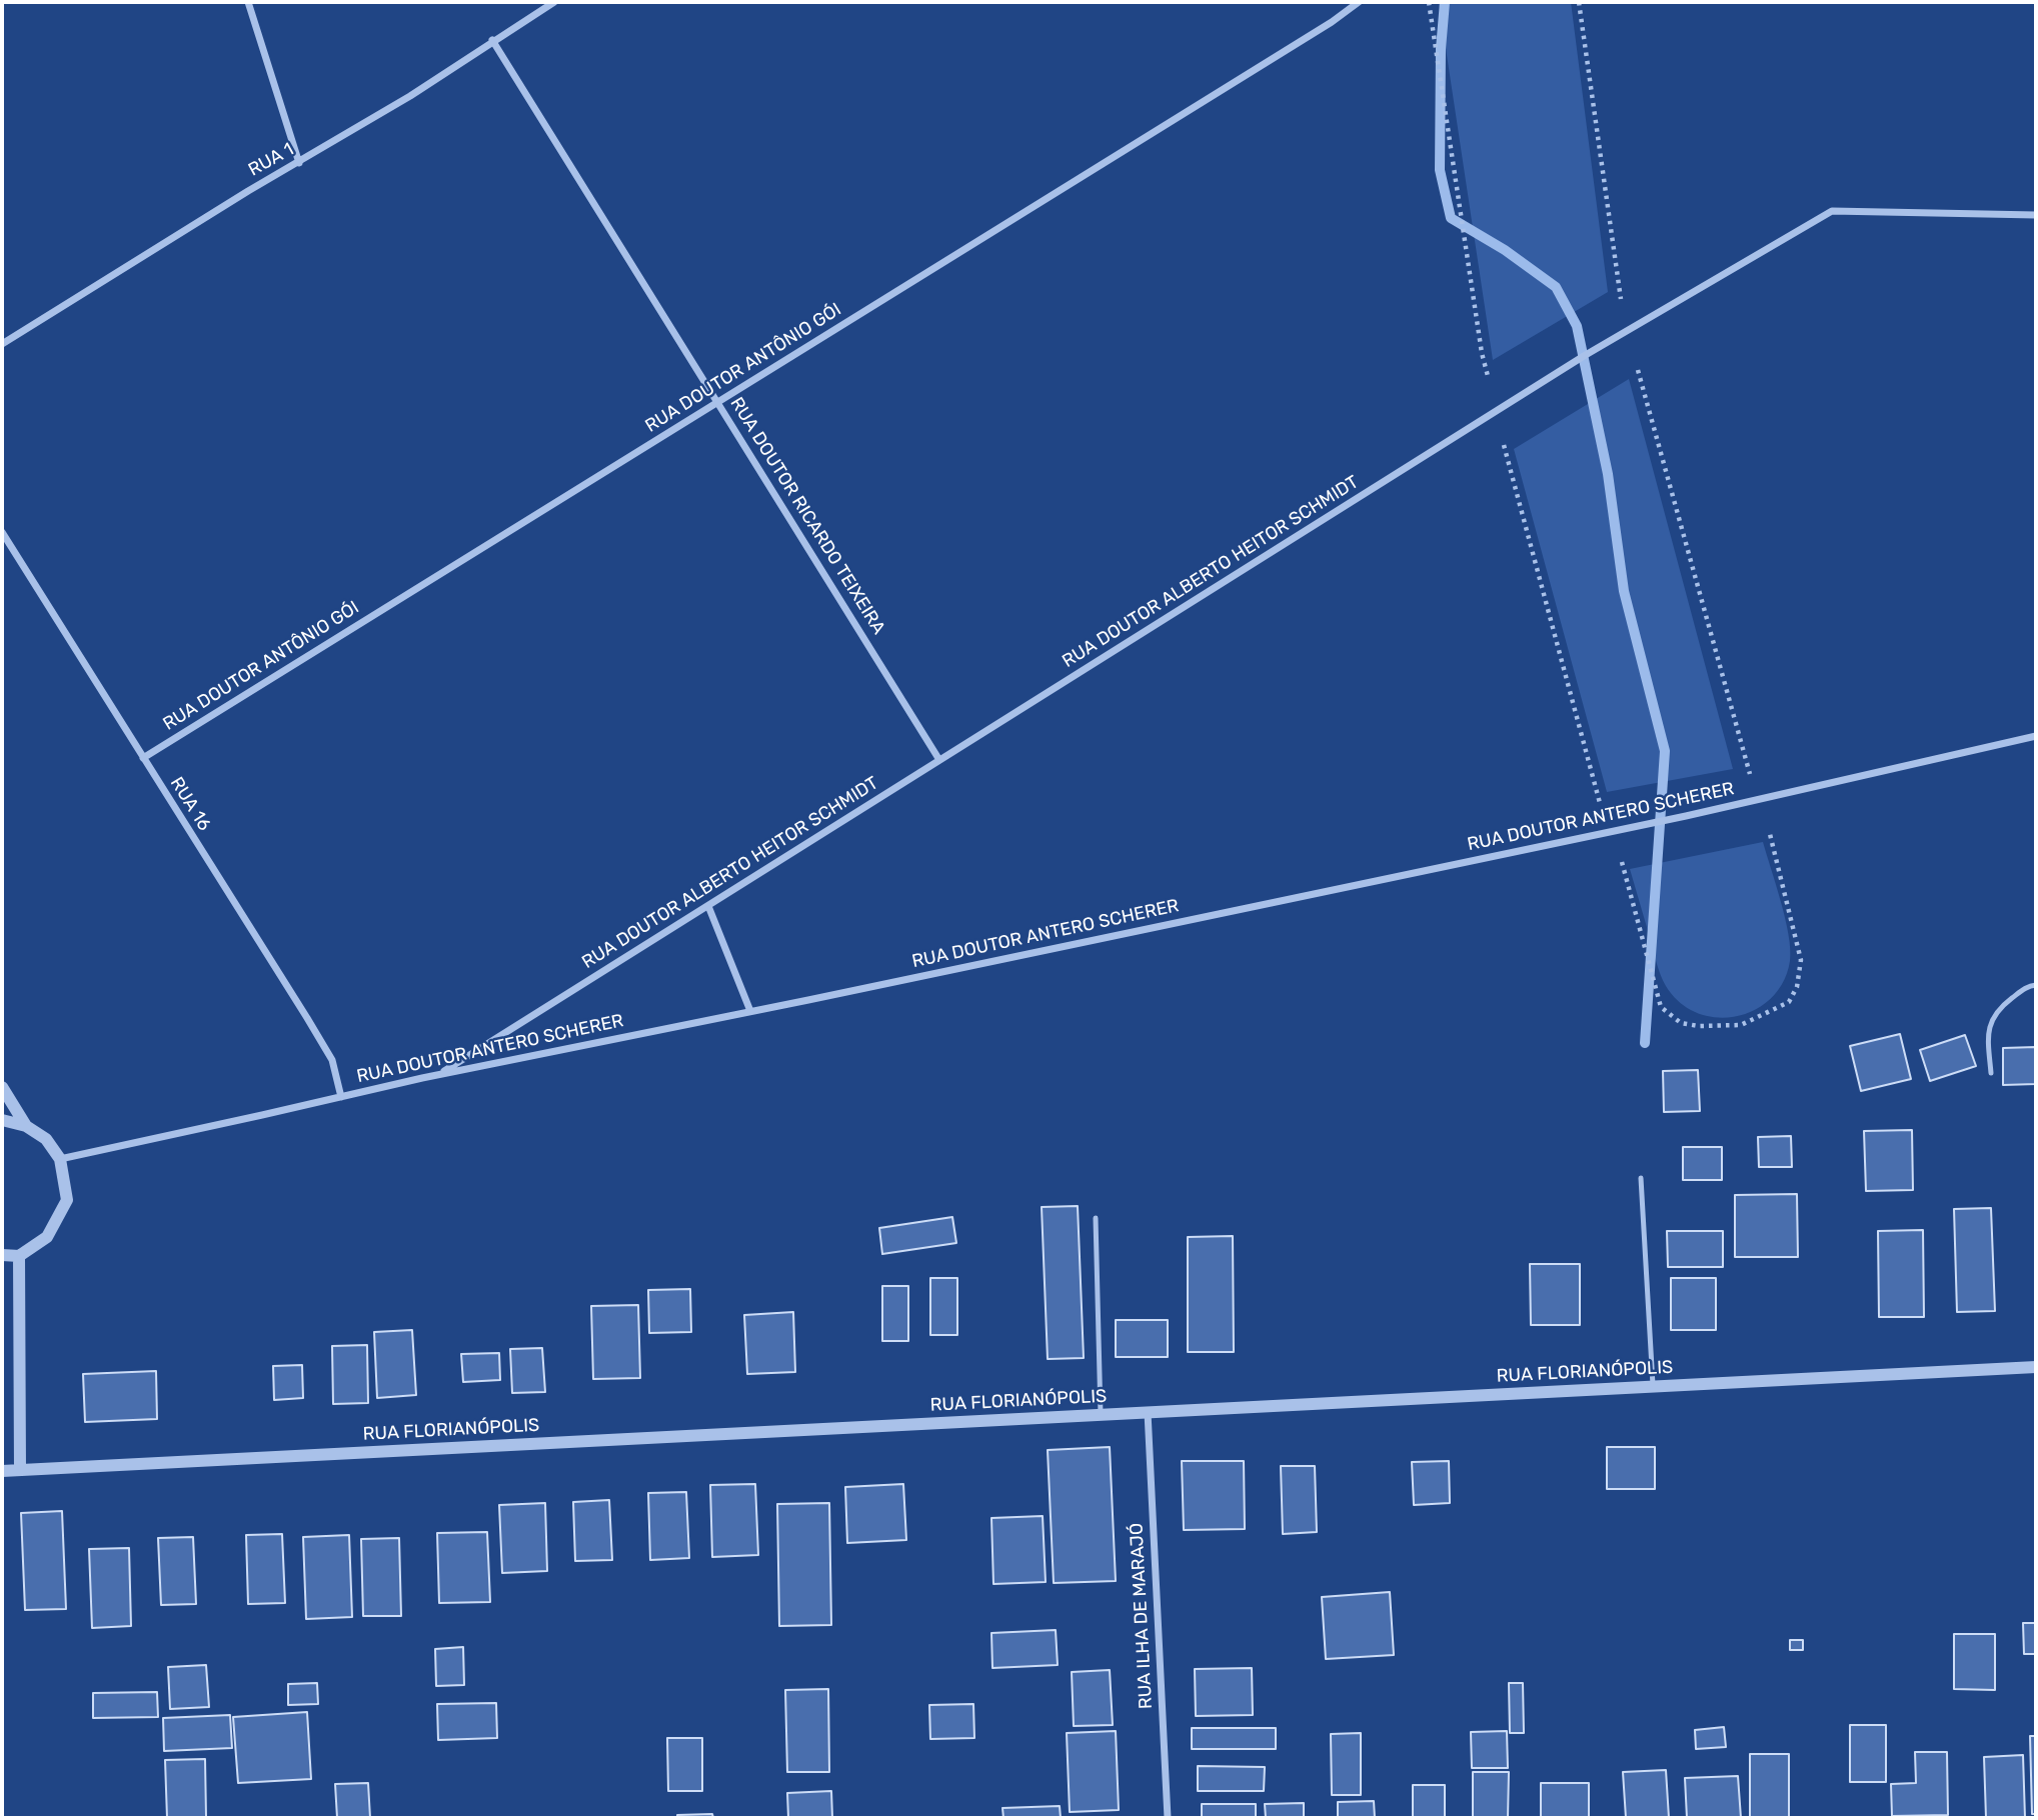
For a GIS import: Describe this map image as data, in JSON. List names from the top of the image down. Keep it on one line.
{"streets":{"street":["RUA 1","RUA DOUTOR ANTÔNIO GÓI","RUA DOUTOR RICARDO TEIXEIRA","RUA DOUTOR ALBERTO HEITOR SCHMIDT","RUA 16","RUA DOUTOR ANTERO SCHERER","RUA FLORIANÓPOLIS","RUA ILHA DE MARAJÓ"]},"crossings":[["RUA 1","RUA DOUTOR RICARDO TEIXEIRA"],["RUA DOUTOR ANTÔNIO GÓI","RUA DOUTOR RICARDO TEIXEIRA"],["RUA DOUTOR ANTÔNIO GÓI","RUA 16"],["RUA DOUTOR RICARDO TEIXEIRA","RUA DOUTOR ALBERTO HEITOR SCHMIDT"],["RUA DOUTOR ALBERTO HEITOR SCHMIDT","RUA DOUTOR ANTERO SCHERER"],["RUA 16","RUA DOUTOR ANTERO SCHERER"],["RUA FLORIANÓPOLIS","RUA ILHA DE MARAJÓ"]]}
